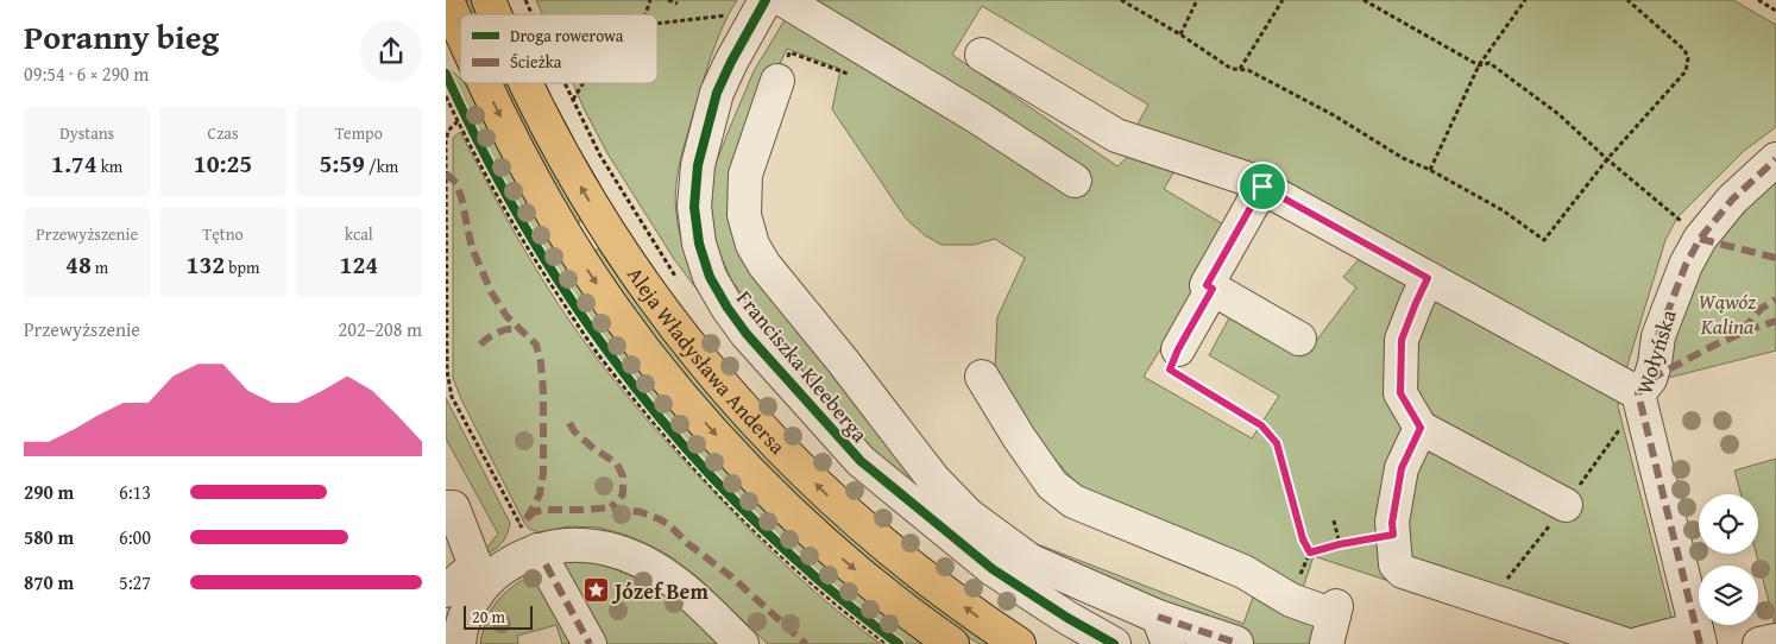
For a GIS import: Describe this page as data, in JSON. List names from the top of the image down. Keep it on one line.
{"streets":{"main road":["Aleja Władysława Andersa"],"street":["Wołyńska","Franciszka Kleeberga"]},"parks":["Wąwóz Kalina"],"places":{"place":["Józef Bem"]},"legend":["Droga rowerowa","Ścieżka"],"scale_bar":"20 m","page":{"heading":["Poranny bieg","09:54 · 6 × 290 m"],"stats":[["Dystans","1.74 km"],["Czas","10:25"],["Tempo","5:59 /km"],["Przewyższenie","48 m"],["Tętno","132 bpm"],["kcal","124"]],"chart":["Przewyższenie","202–208 m"],"list":[{"name":"290 m","note":"6:13"},{"name":"580 m","note":"6:00"},{"name":"870 m","note":"5:27"}],"scale":"20 m"}}
